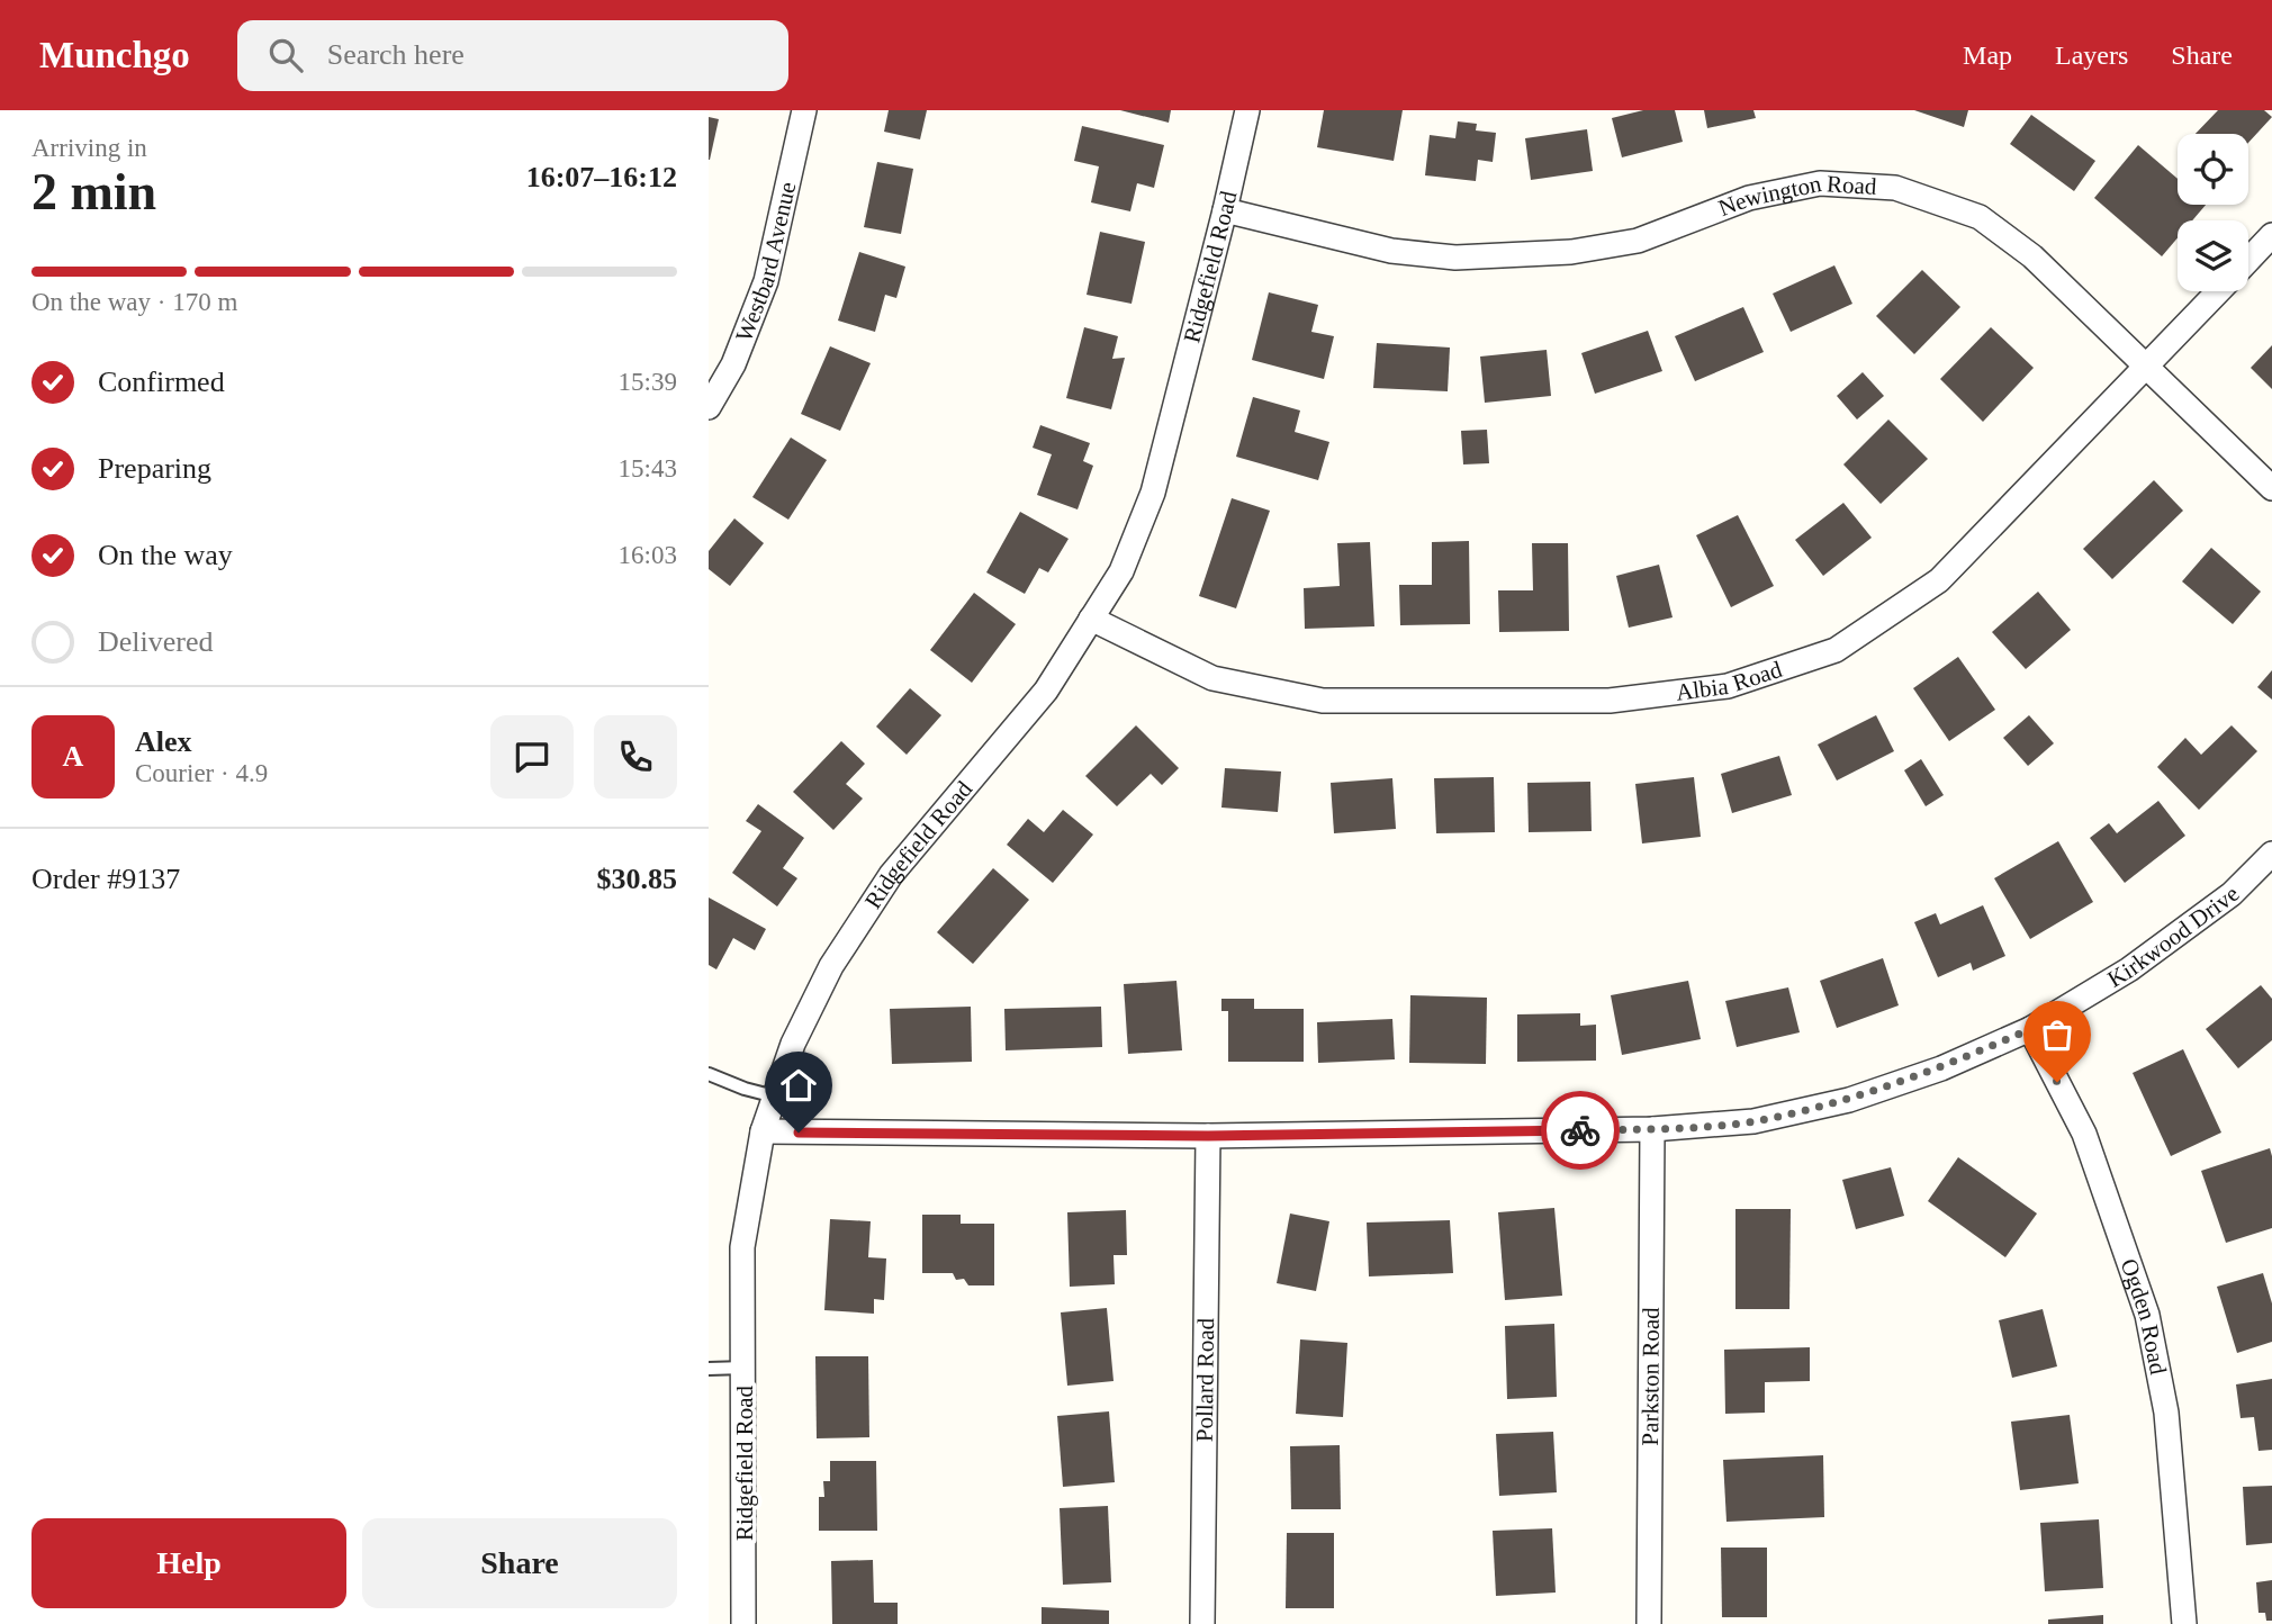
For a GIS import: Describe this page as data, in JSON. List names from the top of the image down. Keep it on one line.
{"streets":{"street":["Newington Road","Westbard Avenue","Ridgefield Road","Albia Road","Kirkwood Drive","Ogden Road","Parkston Road","Pollard Road"]},"crossings":[["Newington Road","Ridgefield Road"],["Newington Road","Albia Road"],["Ridgefield Road","Albia Road"],["Ridgefield Road","Kirkwood Drive"],["Kirkwood Drive","Ogden Road"],["Kirkwood Drive","Parkston Road"],["Kirkwood Drive","Pollard Road"]],"page":{"header":"Munchgo","search":"Search here","nav":["Map","Layers","Share"],"heading":["2 min","Arriving in","16:07–16:12"],"panel":["Alex","Courier · 4.9","Order #9137","$30.85"],"bar":"On the way · 170 m","list":[["Confirmed","15:39"],["Preparing","15:43"],["On the way","16:03"],"Delivered"],"round":"A","buttons":["Help","Share"]}}
